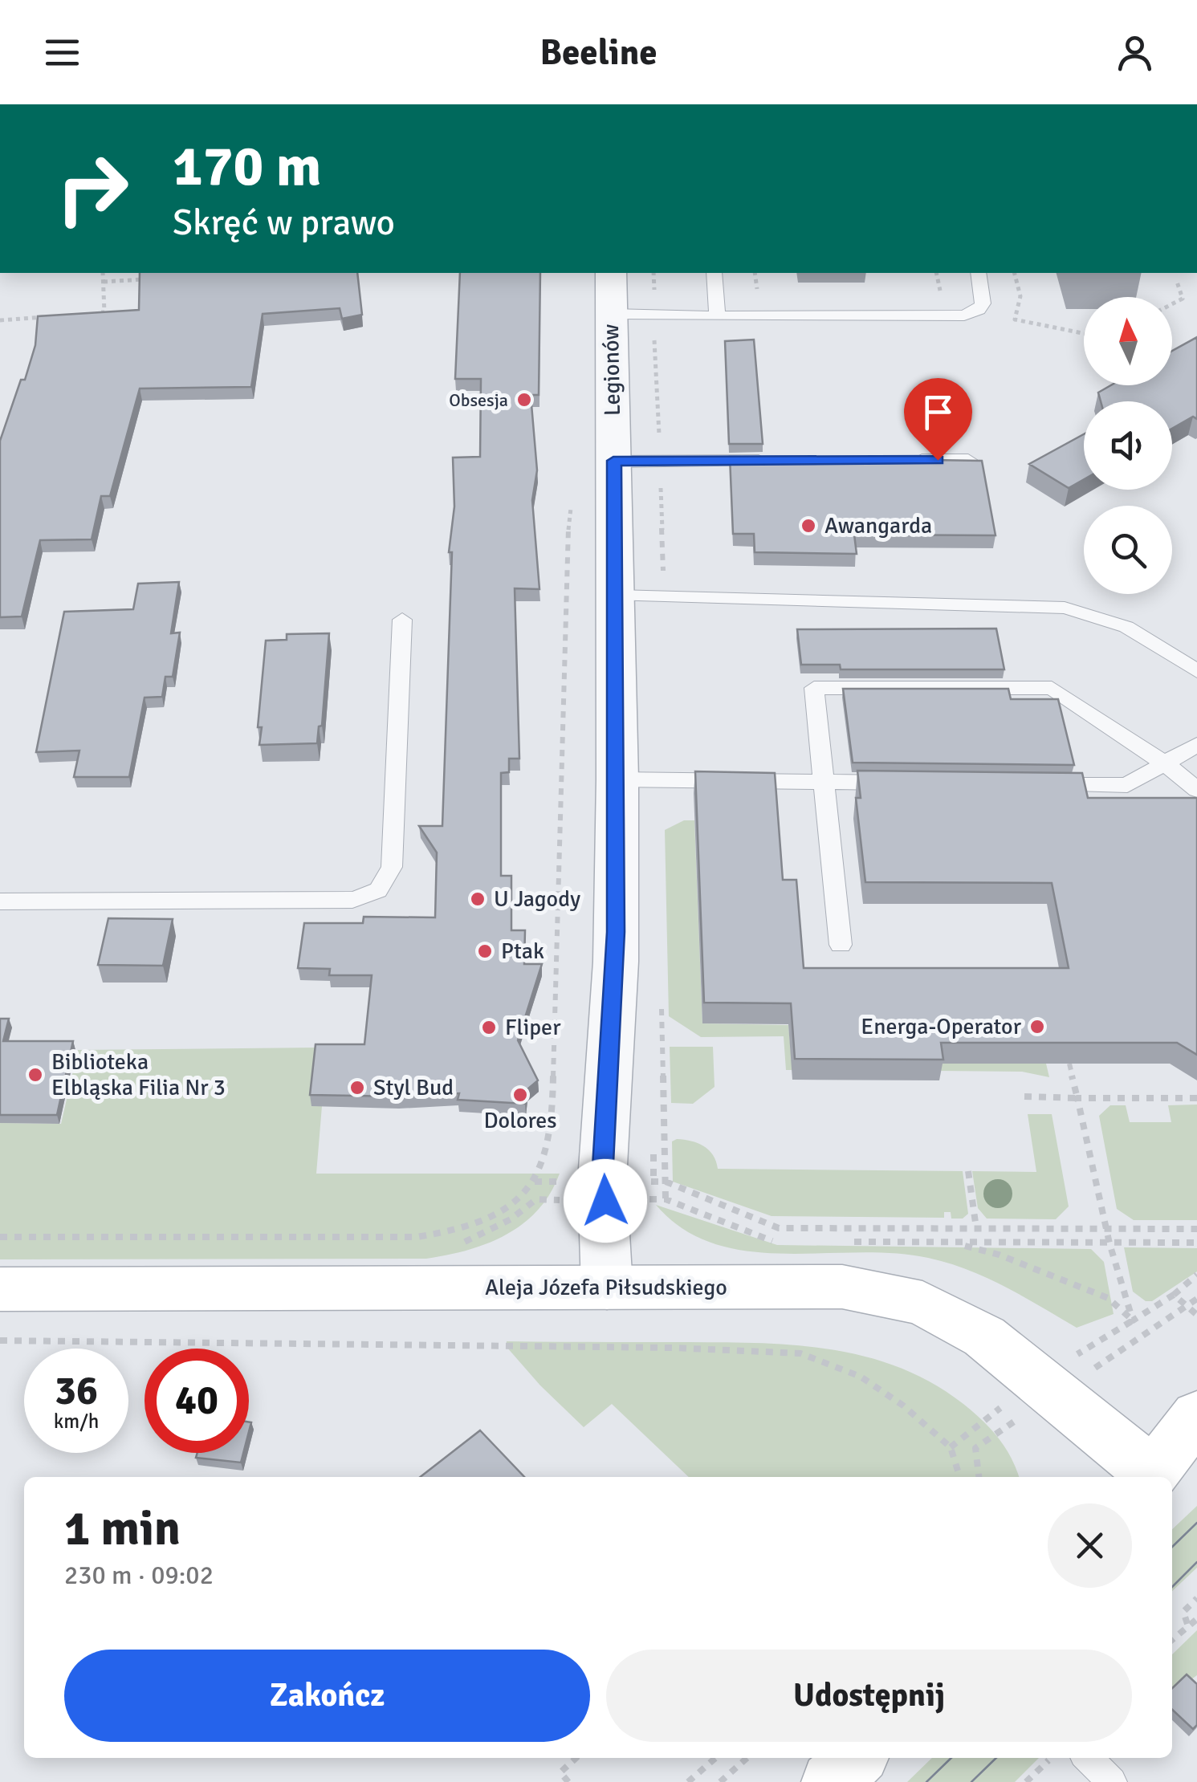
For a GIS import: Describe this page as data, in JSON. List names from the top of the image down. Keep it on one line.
{"streets":{"main road":["Aleja Józefa Piłsudskiego"],"street":["Legionów"]},"crossings":[["Legionów","Aleja Józefa Piłsudskiego"]],"places":["Obsesja","Awangarda","U Jagody","Ptak","Energa-Operator","Fliper","Biblioteka Elbląska Filia Nr 3","Styl Bud","Dolores"],"north":"top","page":{"header":"Beeline","turn":["170 m","Skręć w prawo"],"speed":"36 km/h","limit":"40","heading":["1 min","230 m · 09:02"],"buttons":["Zakończ","Udostępnij"]}}
